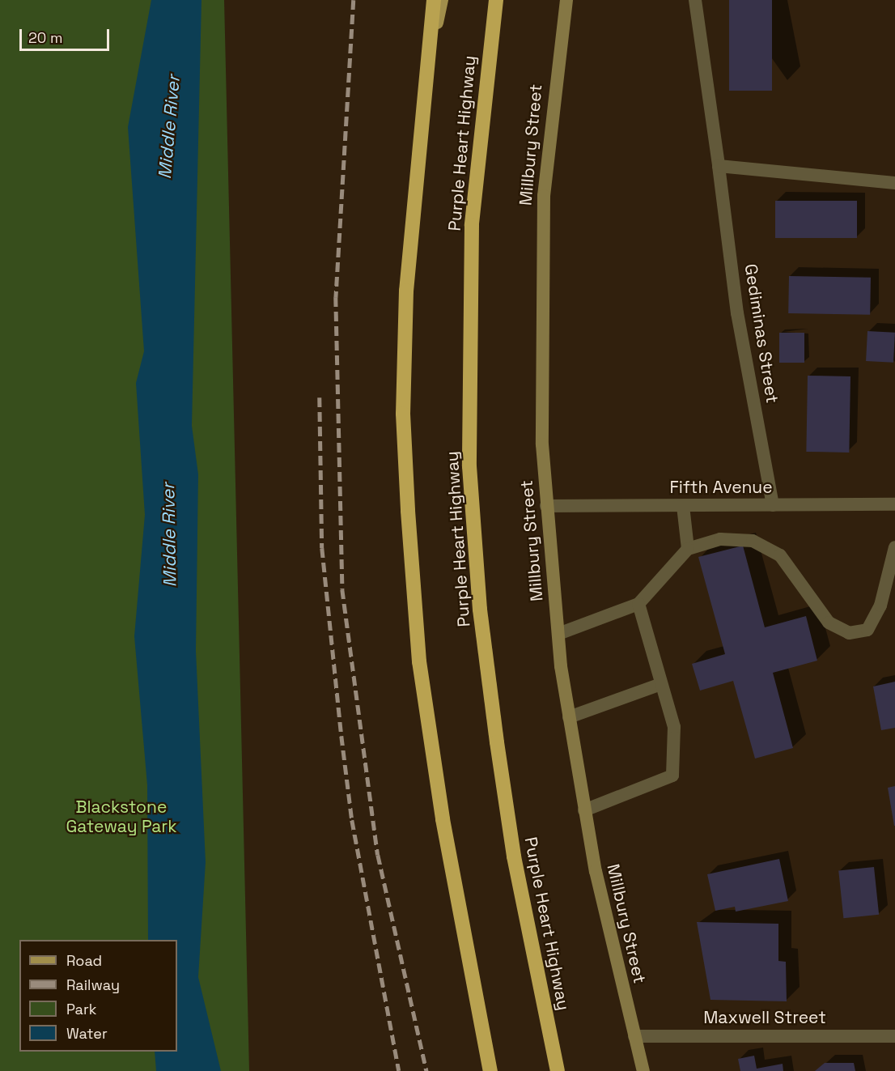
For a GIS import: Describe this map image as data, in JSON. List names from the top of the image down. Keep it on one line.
{"streets":{"highway":["Purple Heart Highway"],"main road":["Millbury Street"],"street":["Gediminas Street","Fifth Avenue","Maxwell Street"]},"crossings":[["Millbury Street","Fifth Avenue"],["Millbury Street","Maxwell Street"],["Gediminas Street","Fifth Avenue"]],"water":["Middle River"],"parks":["Blackstone Gateway Park"],"legend":["Road","Railway","Park","Water"],"scale_bar":"20 m"}
